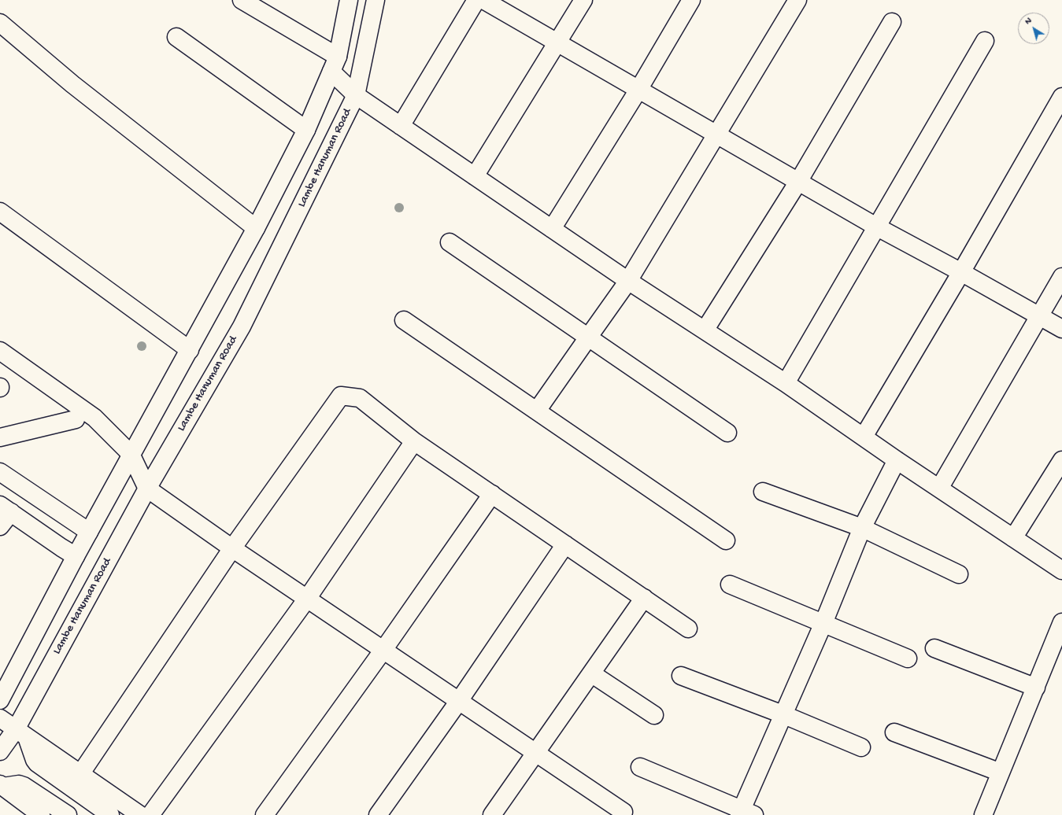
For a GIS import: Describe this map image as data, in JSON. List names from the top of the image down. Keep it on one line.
{"streets":{"street":["Lambe Hanuman Road"]},"north":"top left"}
